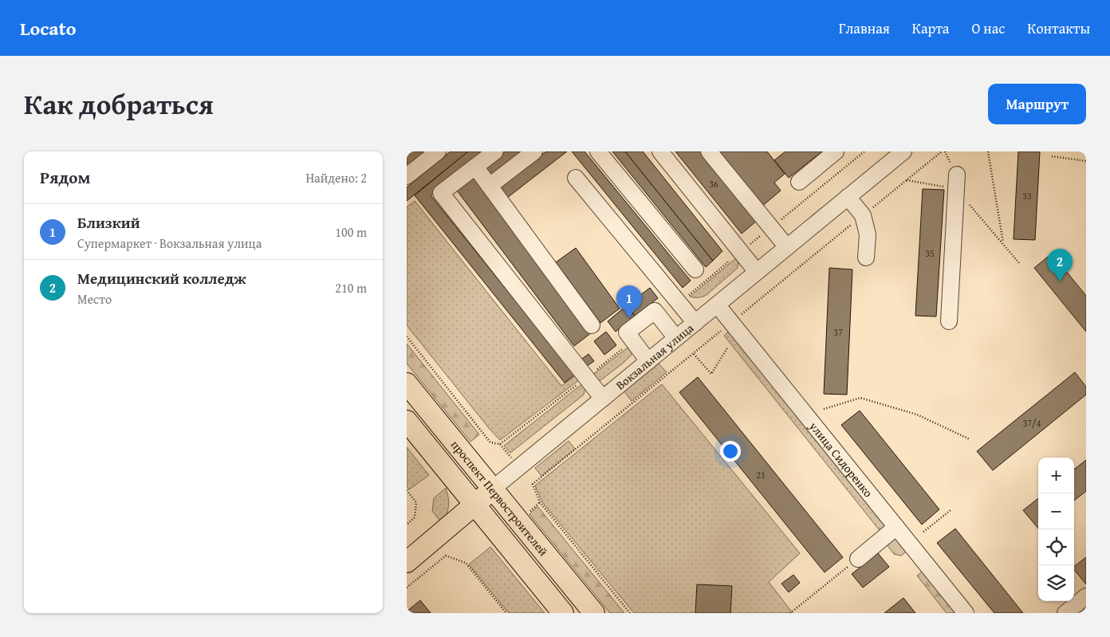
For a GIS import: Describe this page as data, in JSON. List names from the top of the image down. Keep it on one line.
{"streets":{"main road":["Вокзальная улица","проспект Первостроителей"],"street":["улица Сидоренко"]},"crossings":[["Вокзальная улица","улица Сидоренко"],["Вокзальная улица","проспект Первостроителей"]],"house_numbers":["36","33","35","37","37/4","21"],"page":{"header":"Locato","nav":["Главная","Карта","О нас","Контакты"],"title":"Как добраться","buttons":"Маршрут","heading":["Рядом","Найдено: 2"],"list":[{"mark":"1","name":"Близкий","note":"Супермаркет · Вокзальная улица","value":"100 m"},{"mark":"2","name":"Медицинский колледж","note":"Место","value":"210 m"}],"pins":["2","1"],"map_buttons":["+","−"]}}
